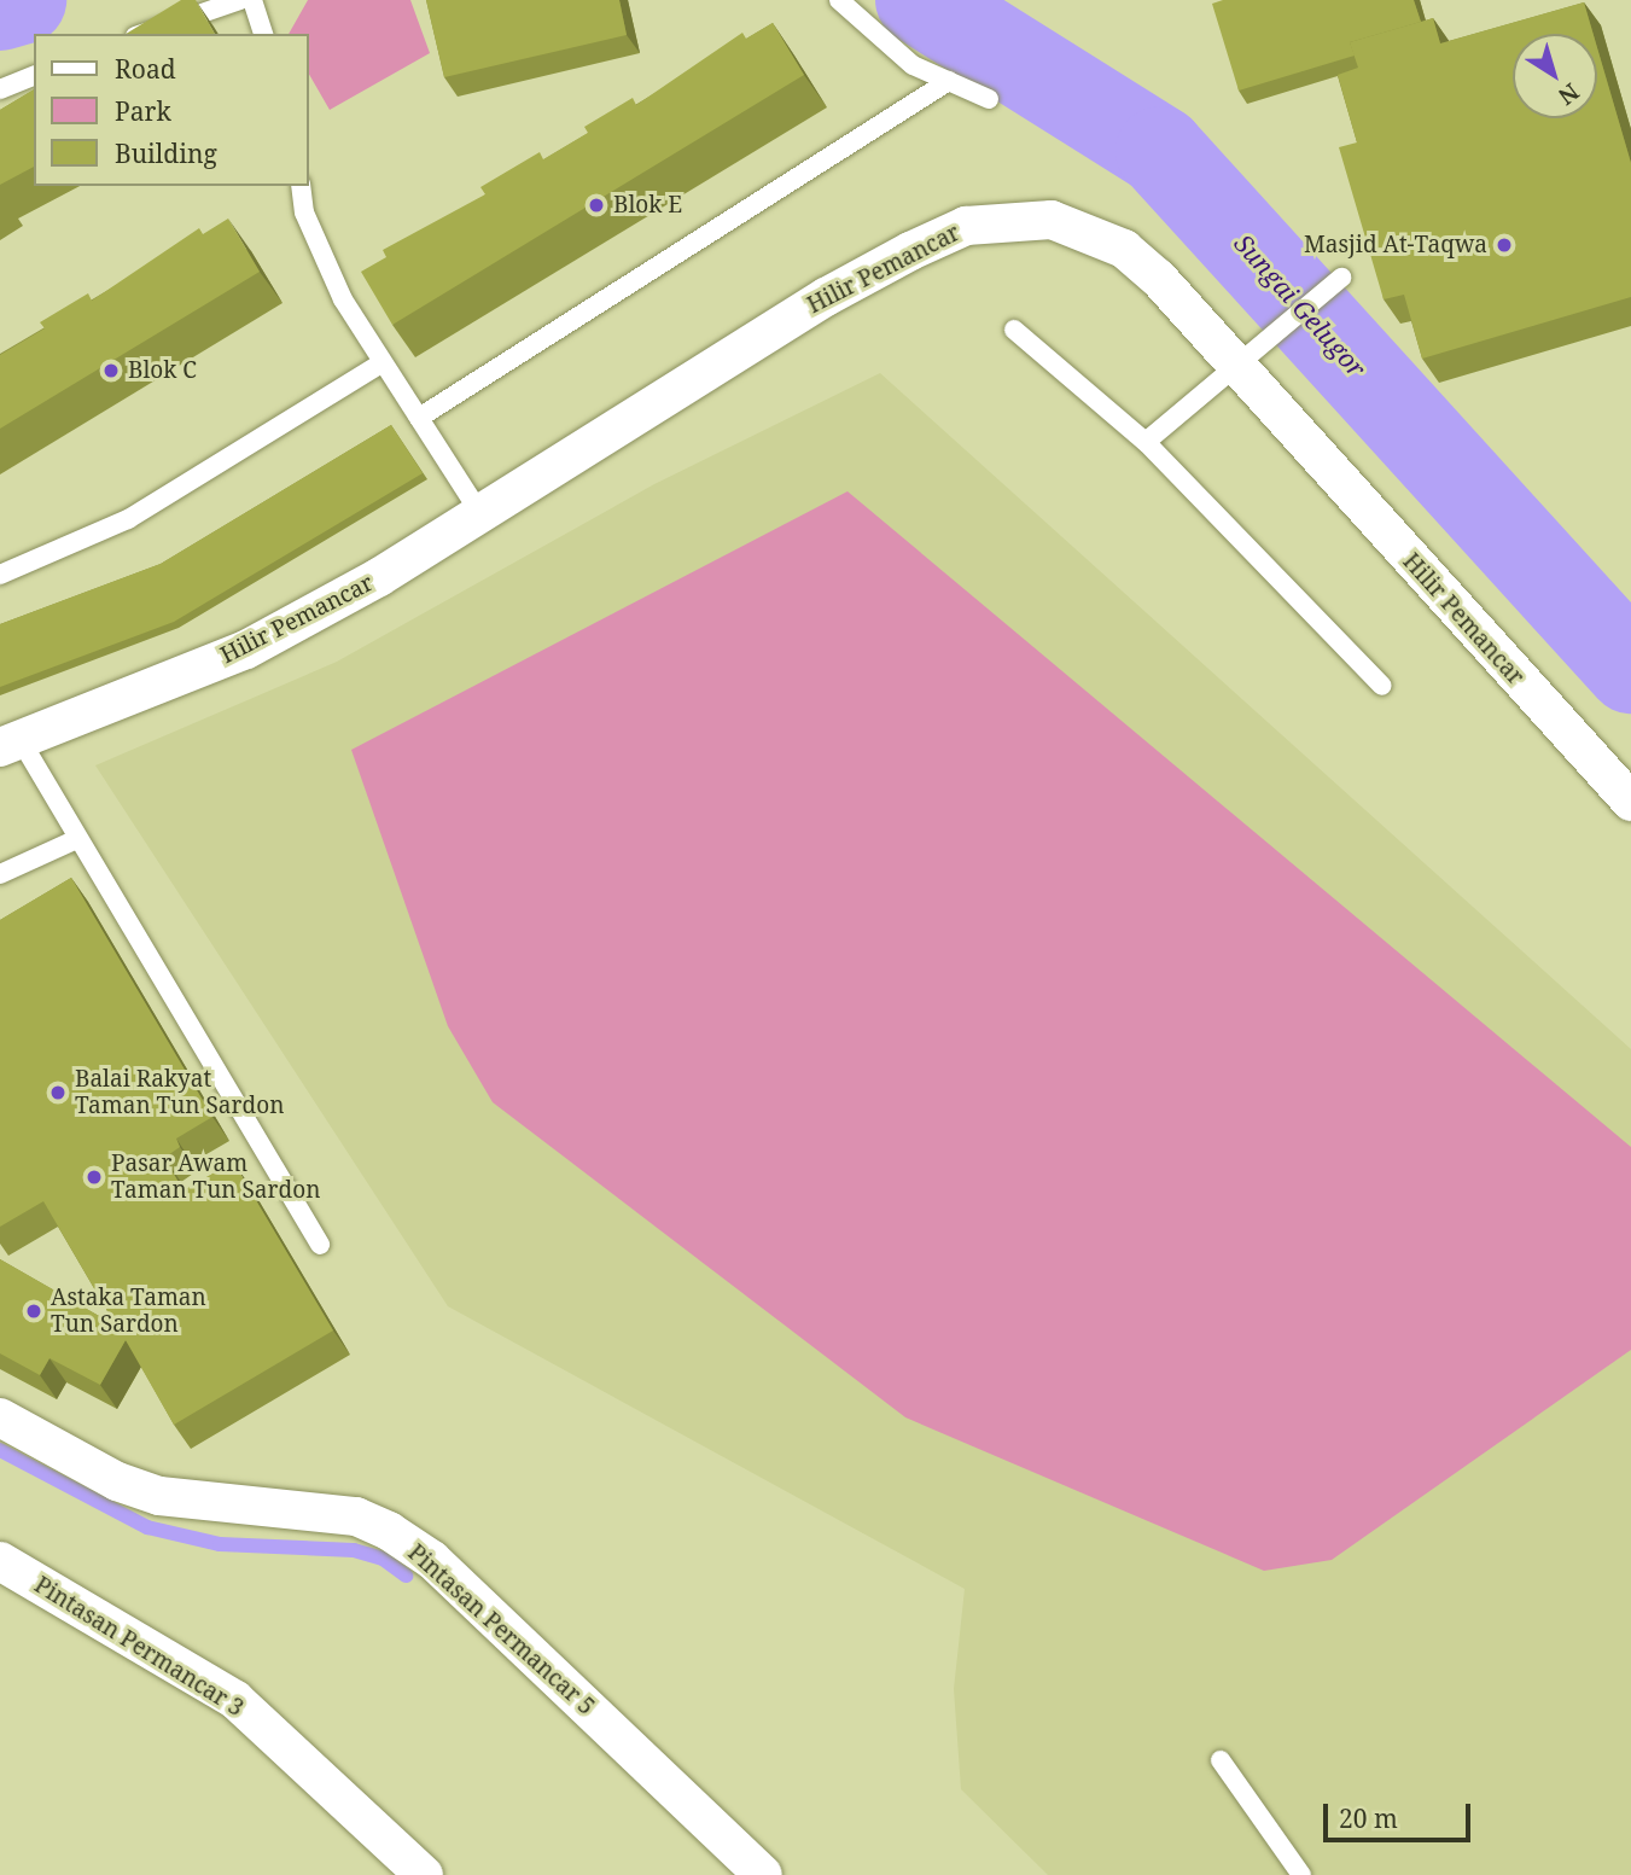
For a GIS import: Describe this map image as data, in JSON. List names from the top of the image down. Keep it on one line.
{"streets":{"street":["Hilir Pemancar","Pintasan Permancar 5","Pintasan Permancar 3"]},"water":["Sungai Gelugor"],"places":["Blok E","Masjid At-Taqwa","Blok C","Balai Rakyat Taman Tun Sardon","Pasar Awam Taman Tun Sardon","Astaka Taman Tun Sardon"],"legend":["Road","Park","Building"],"scale_bar":"20 m","north":"bottom right"}
